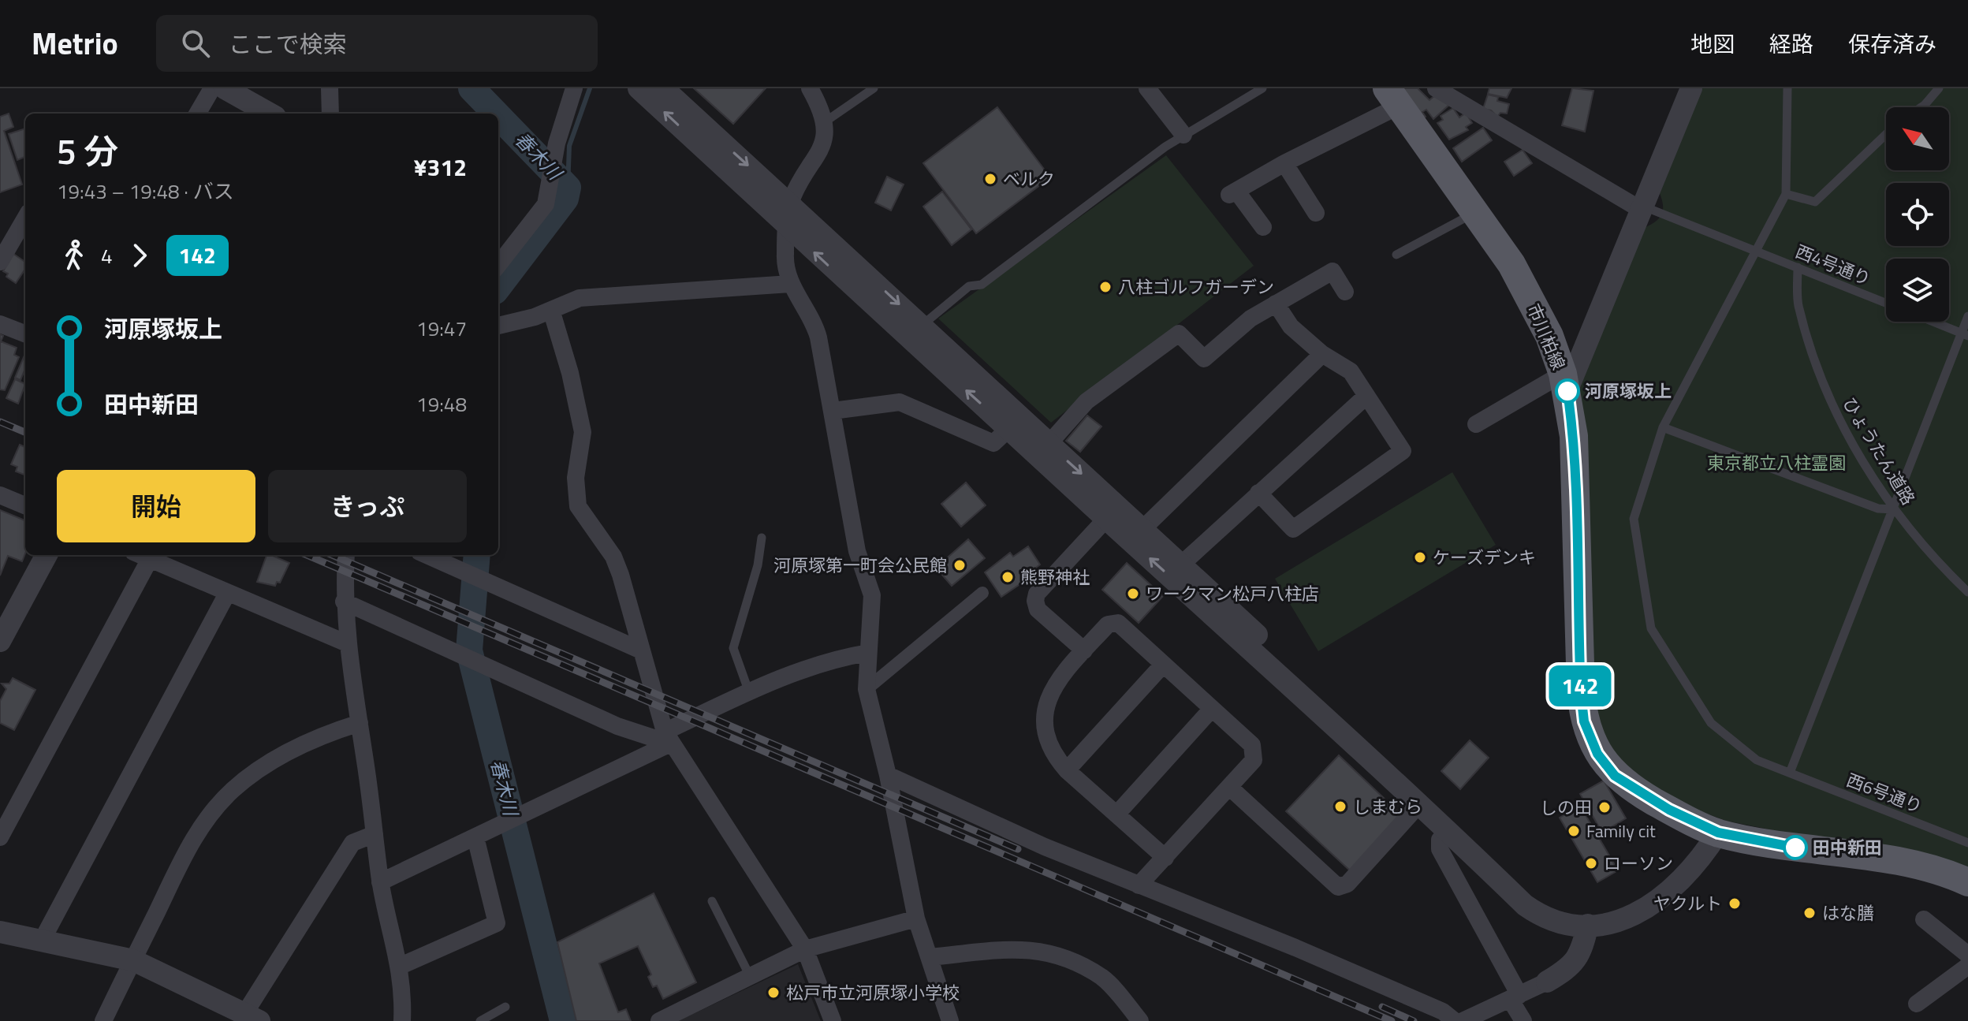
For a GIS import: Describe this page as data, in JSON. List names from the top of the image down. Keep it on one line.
{"streets":{"main road":["市川柏線"],"lane":["西4号通り","ひょうたん道路","西6号通り"]},"crossings":[["西4号通り","ひょうたん道路"],["西4号通り","西6号通り"]],"water":["春木川"],"parks":["東京都立八柱霊園"],"places":["ベルク","八柱ゴルフガーデン","河原塚坂上","ケーズデンキ","河原塚第一町会公民館","熊野神社","ワークマン松戸八柱店","しまむら","しの田","Family cit","田中新田","ローソン","ヤクルト","はな膳","松戸市立河原塚小学校"],"lines":["bus line 142"],"north":"top left","page":{"header":"Metrio","search":"ここで検索","nav":["地図","経路","保存済み"],"on_map":"142","heading":["5 分","19:43 – 19:48 · バス","¥312"],"legs":["4","142"],"list":[{"name":"河原塚坂上","value":"19:47"},{"name":"田中新田","value":"19:48"}],"buttons":["開始","きっぷ"]}}
